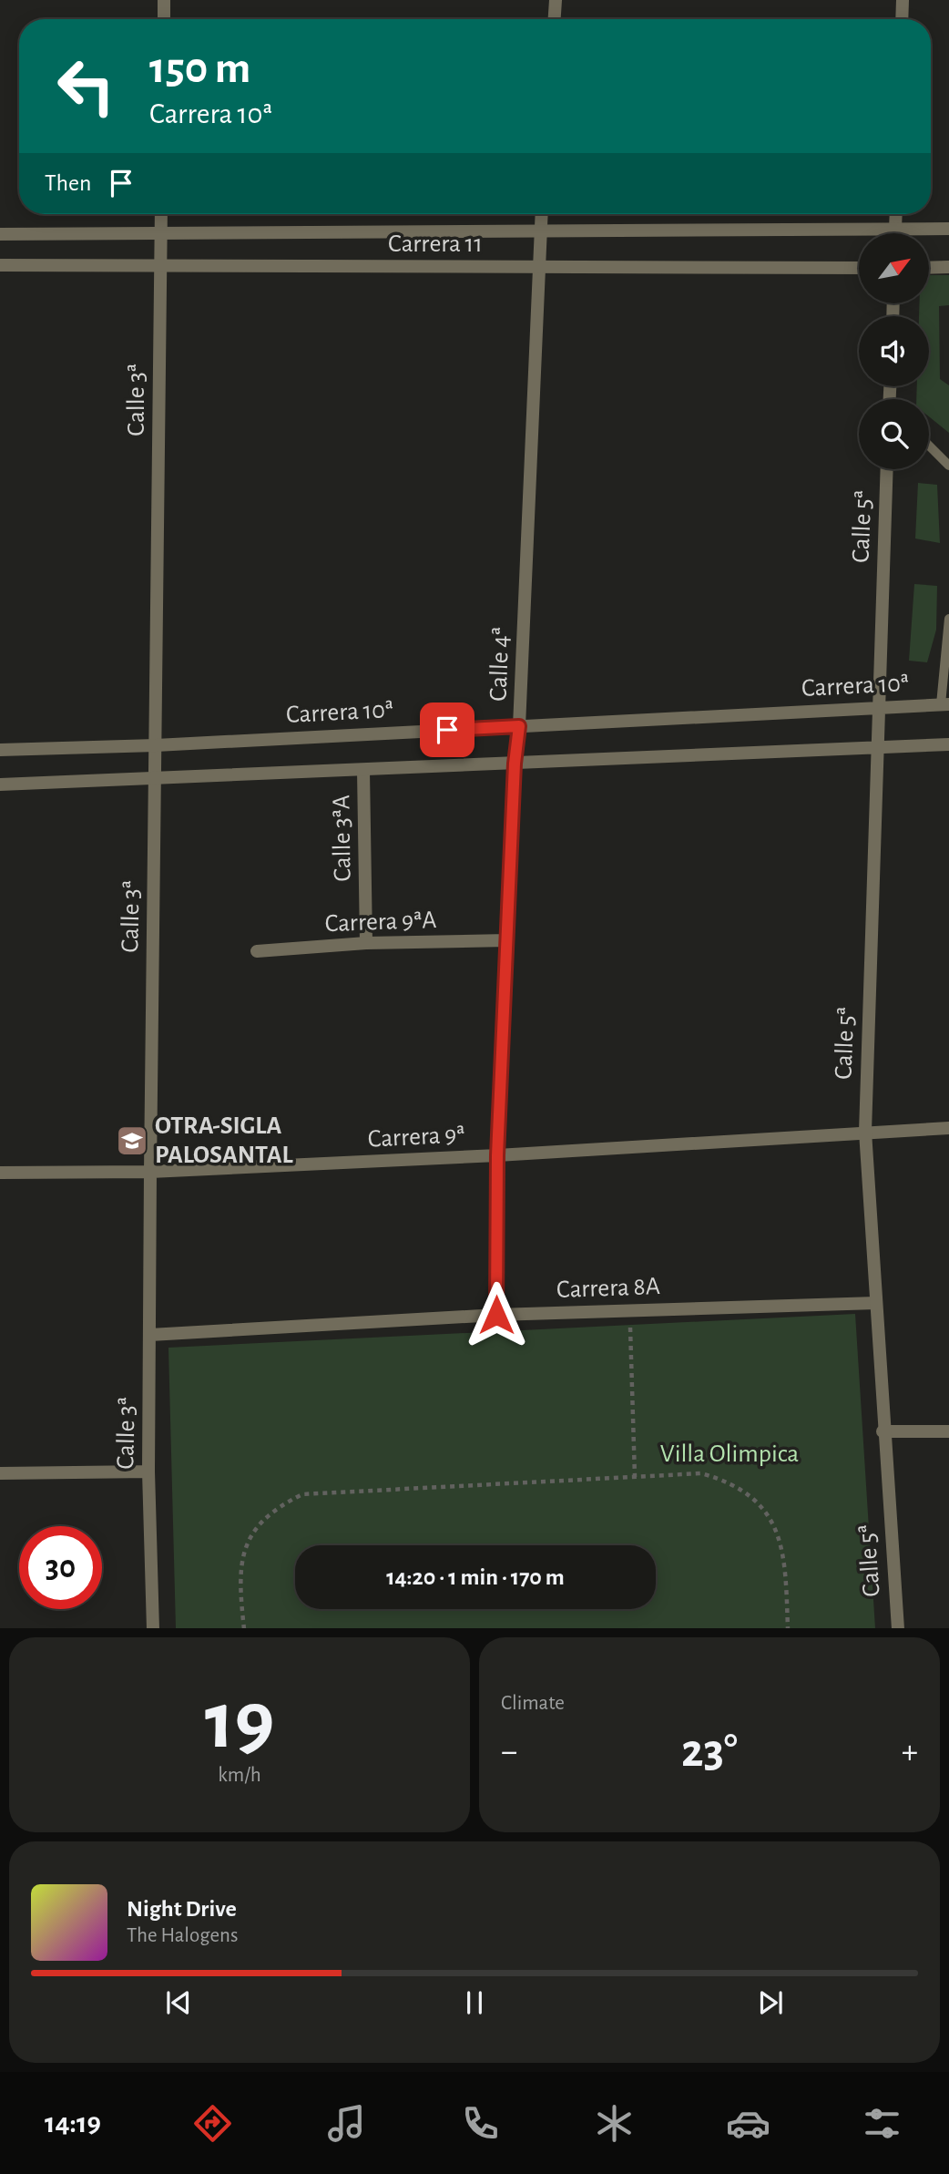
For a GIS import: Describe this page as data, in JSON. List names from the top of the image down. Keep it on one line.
{"streets":{"street":["Carrera 11","Calle 3ª","Calle 5ª","Calle 4ª","Carrera 10ª","Calle 3ªA","Carrera 9ªA","Carrera 9ª","Carrera 8A"]},"crossings":[["Carrera 11","Calle 3ª"],["Carrera 11","Calle 4ª"],["Calle 3ª","Carrera 10ª"],["Calle 3ª","Carrera 9ª"],["Calle 3ª","Carrera 8A"],["Calle 5ª","Carrera 10ª"],["Calle 5ª","Carrera 9ª"],["Calle 5ª","Carrera 8A"],["Calle 4ª","Carrera 10ª"],["Calle 4ª","Carrera 9ªA"],["Calle 4ª","Carrera 9ª"],["Calle 4ª","Carrera 8A"],["Calle 3ªA","Carrera 9ªA"]],"parks":["Villa Olimpica"],"places":{"school or university":["OTRA-SIGLA PALOSANTAL"]},"north":"top right","page":{"turn":["150 m","Carrera 10ª"],"then":"Then","limit":"30","trip":"14:20 · 1 min · 170 m","tile":[["19","km/h"],"Climate"],"heat":["−","23°","+"],"song":["Night Drive","The Halogens"],"tabs":"14:19"}}
